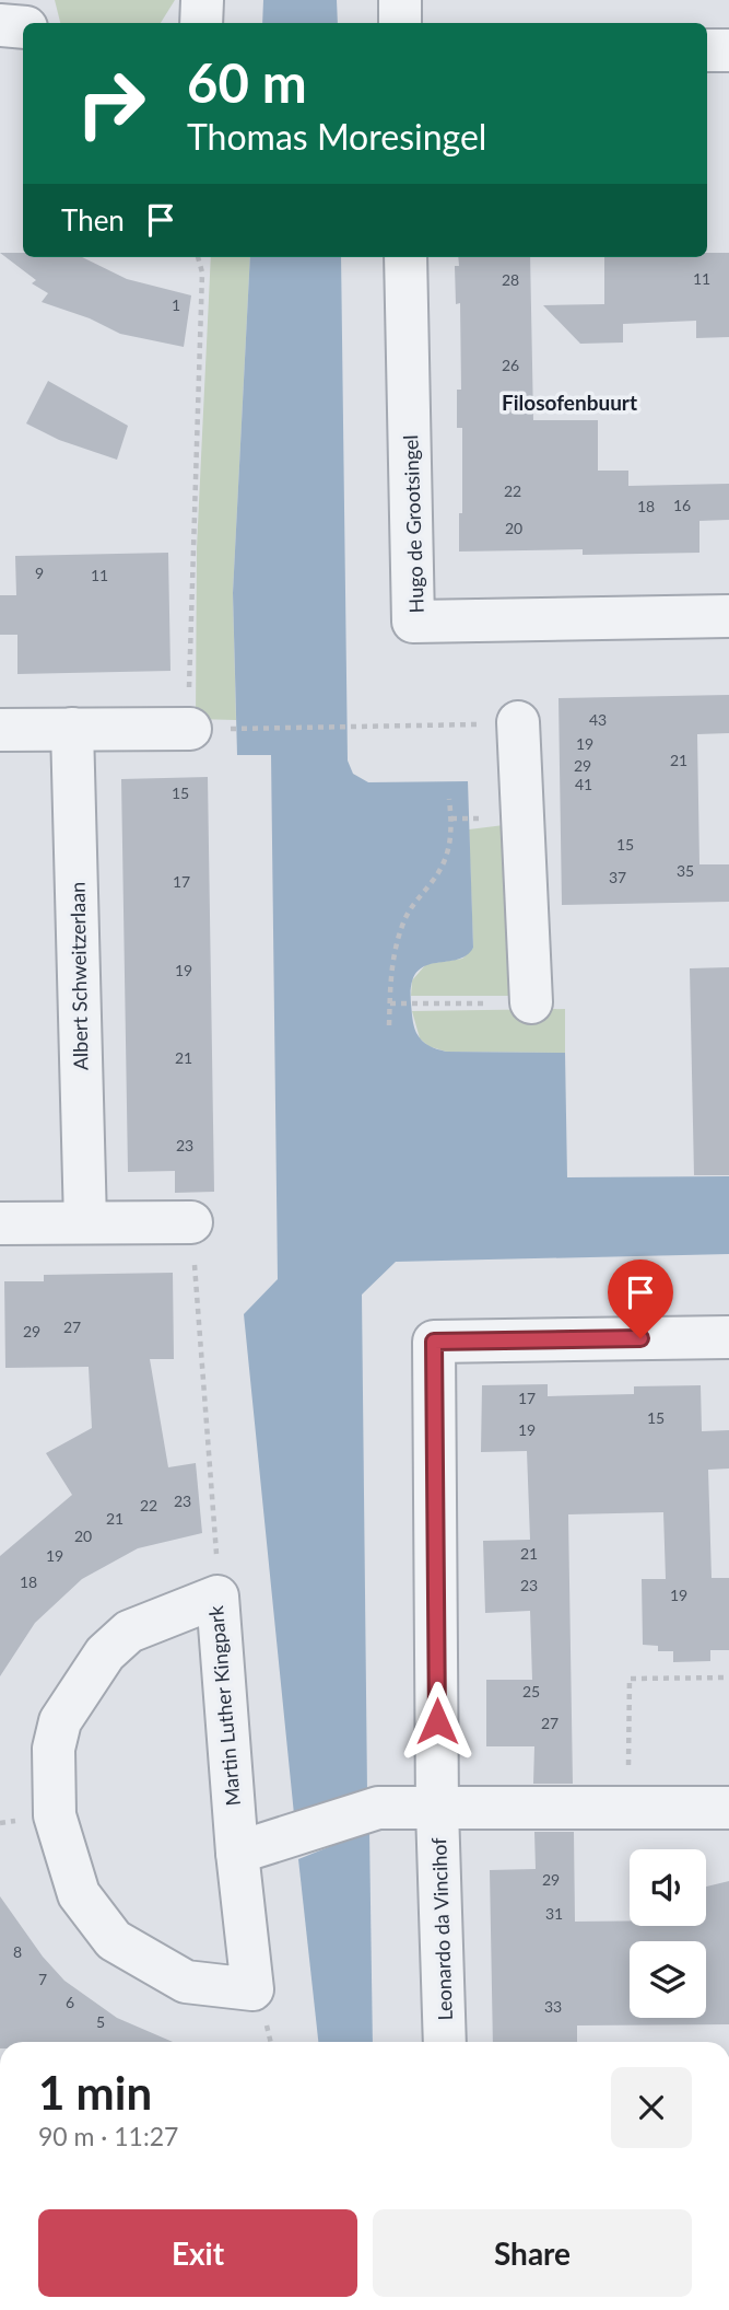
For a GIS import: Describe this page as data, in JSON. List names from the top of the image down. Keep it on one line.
{"streets":{"street":["Hugo de Grootsingel","Albert Schweitzerlaan","Martin Luther Kingpark","Leonardo da Vincihof"]},"crossings":[["Martin Luther Kingpark","Leonardo da Vincihof"]],"districts":["Filosofenbuurt"],"house_numbers":["11","28","1","26","22","16","18","20","9","11","43","19","21","29","41","15","15","35","37","17","19","21","23","27","29","17","15","19","23","22","21","20","21","19","18","23","19","25","27","29","31","8","7","6","33","5"],"page":{"turn":["60 m","Thomas Moresingel"],"then":"Then","heading":["1 min","90 m · 11:27"],"buttons":["Exit","Share"]}}
